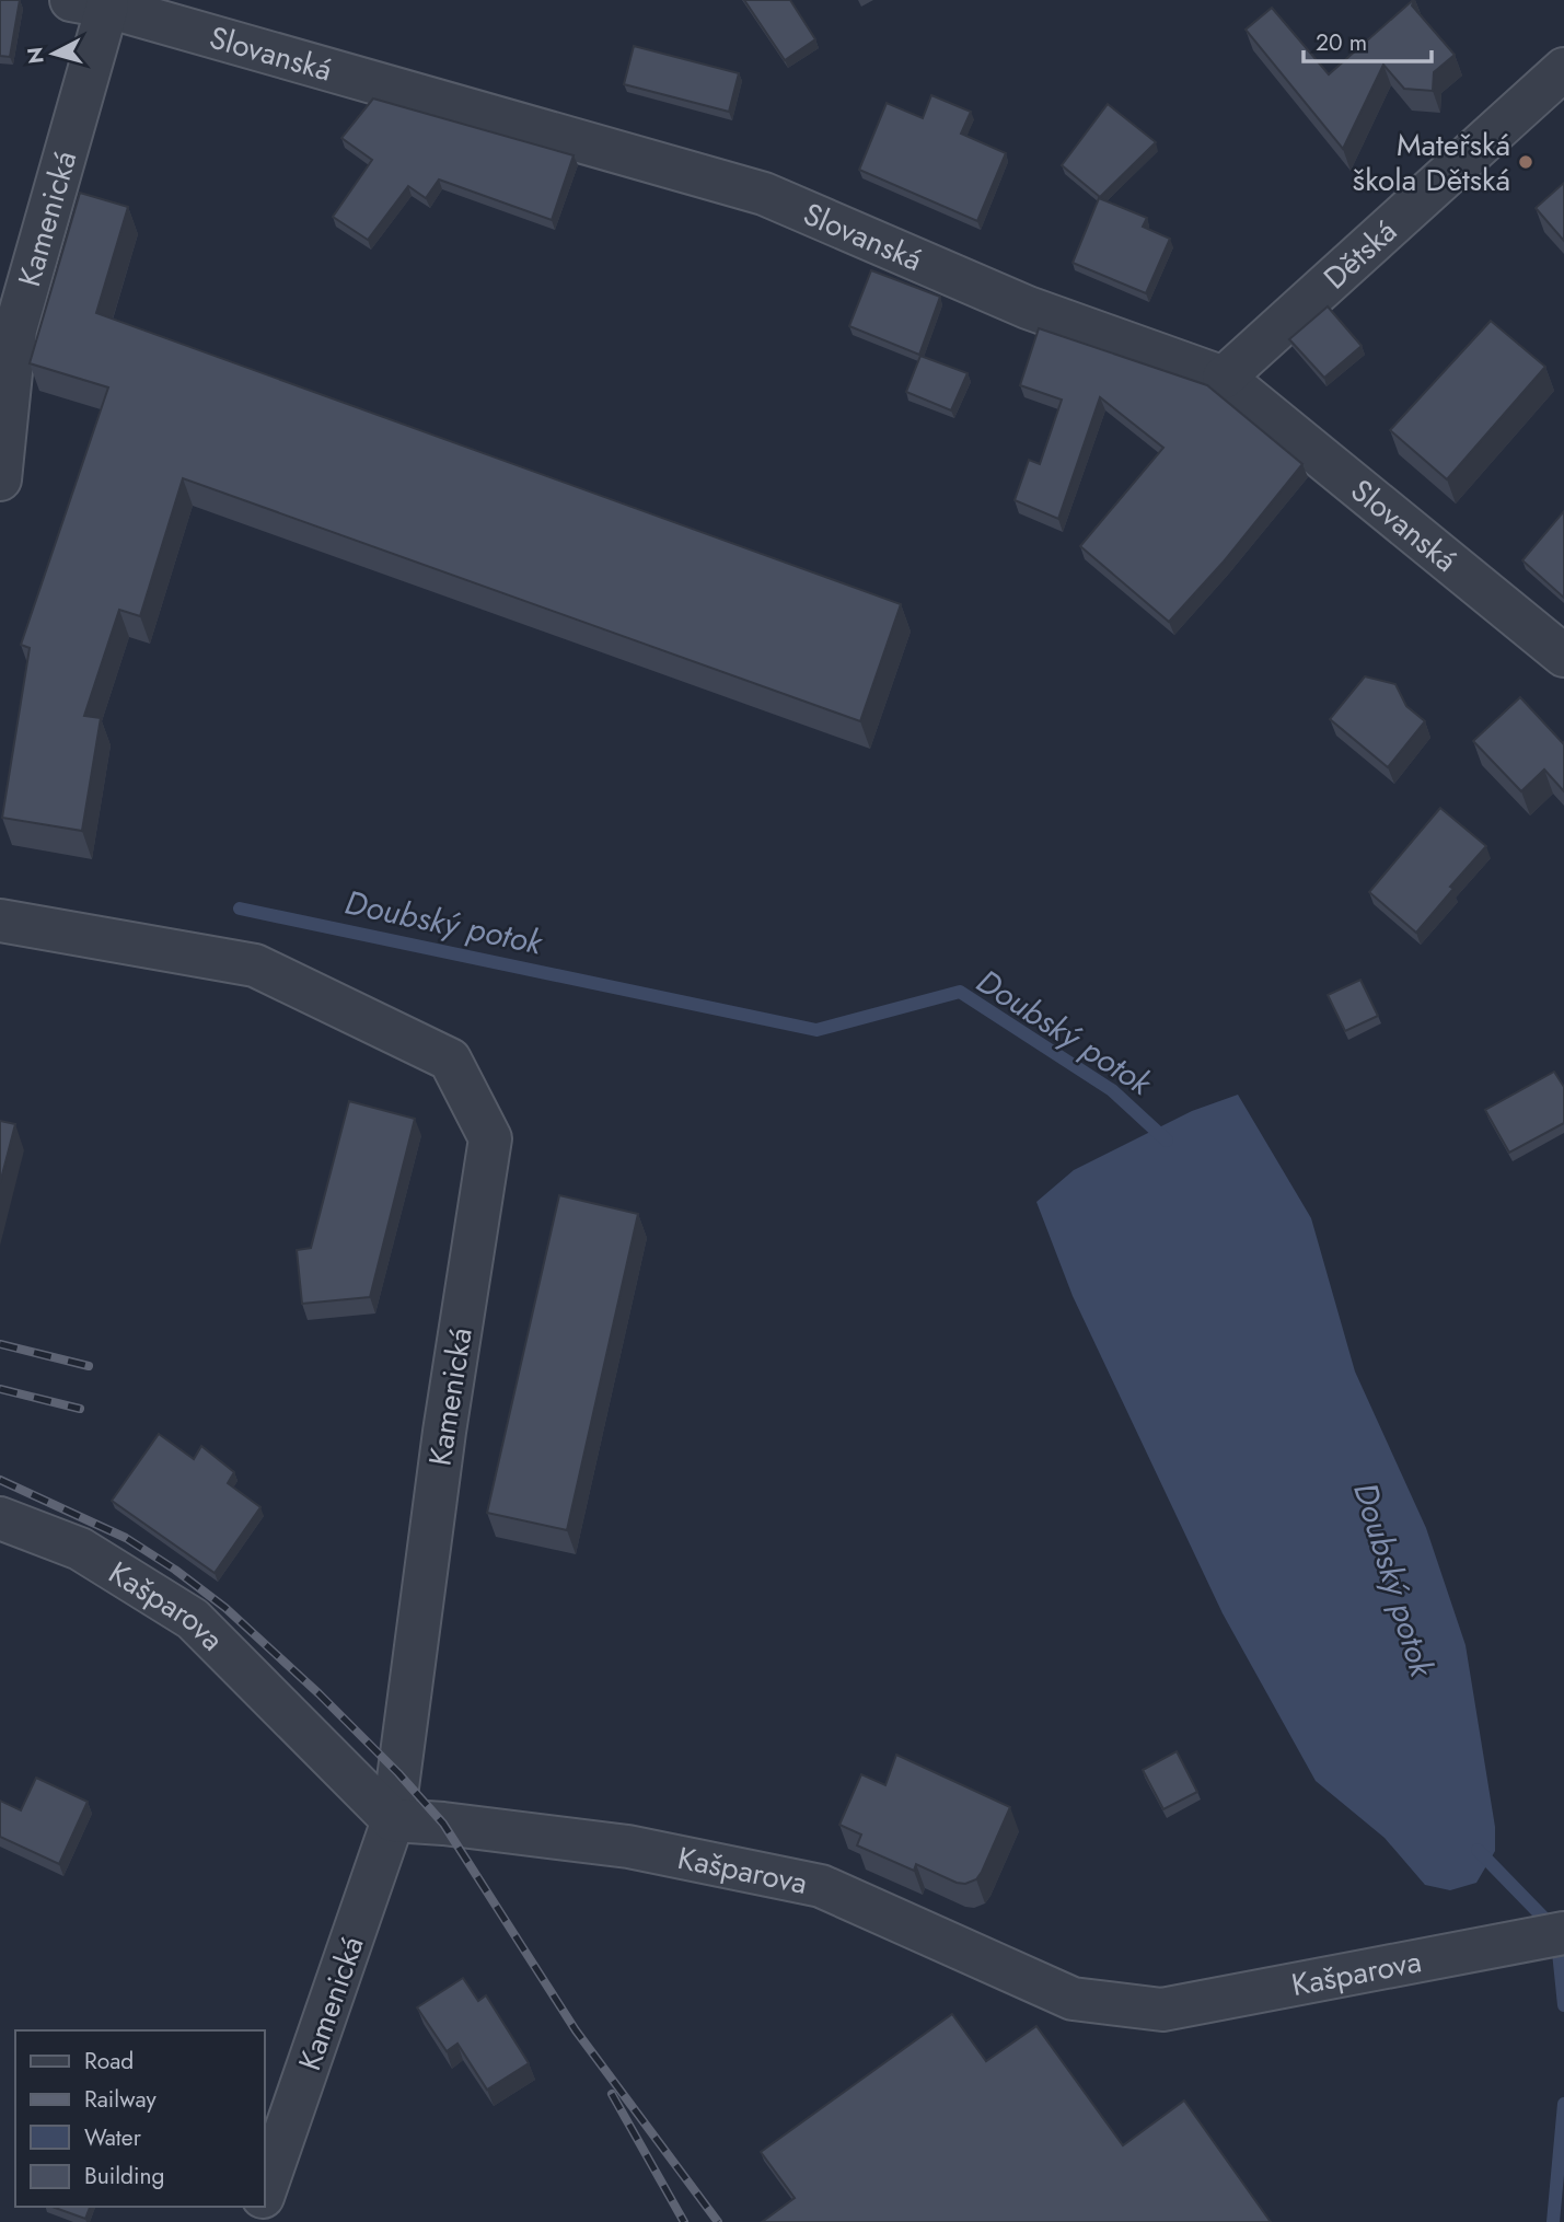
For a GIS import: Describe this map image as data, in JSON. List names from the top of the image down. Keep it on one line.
{"streets":{"street":["Slovanská","Kamenická","Dětská","Kašparova"]},"crossings":[["Slovanská","Kamenická"],["Slovanská","Dětská"],["Kamenická","Kašparova"]],"water":["Doubský potok"],"places":["Mateřská škola Dětská"],"legend":["Road","Railway","Water","Building"],"scale_bar":"20 m","north":"left"}
